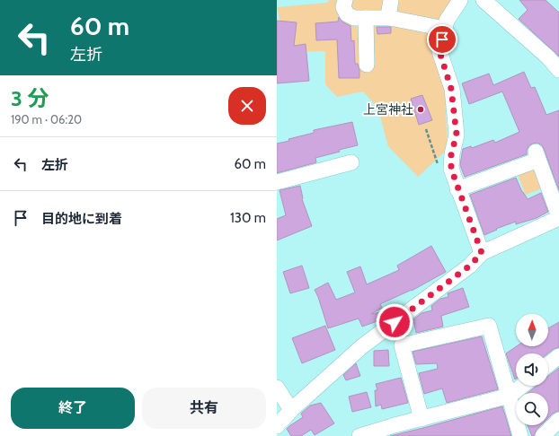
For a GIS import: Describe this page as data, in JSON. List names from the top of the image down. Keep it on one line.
{"places":["上宮神社"],"north":"top","page":{"turn":["60 m","左折"],"heading":["3 分","190 m · 06:20"],"list":[{"name":"左折","value":"60 m"},{"name":"目的地に到着","value":"130 m"}],"buttons":["終了","共有"]}}
